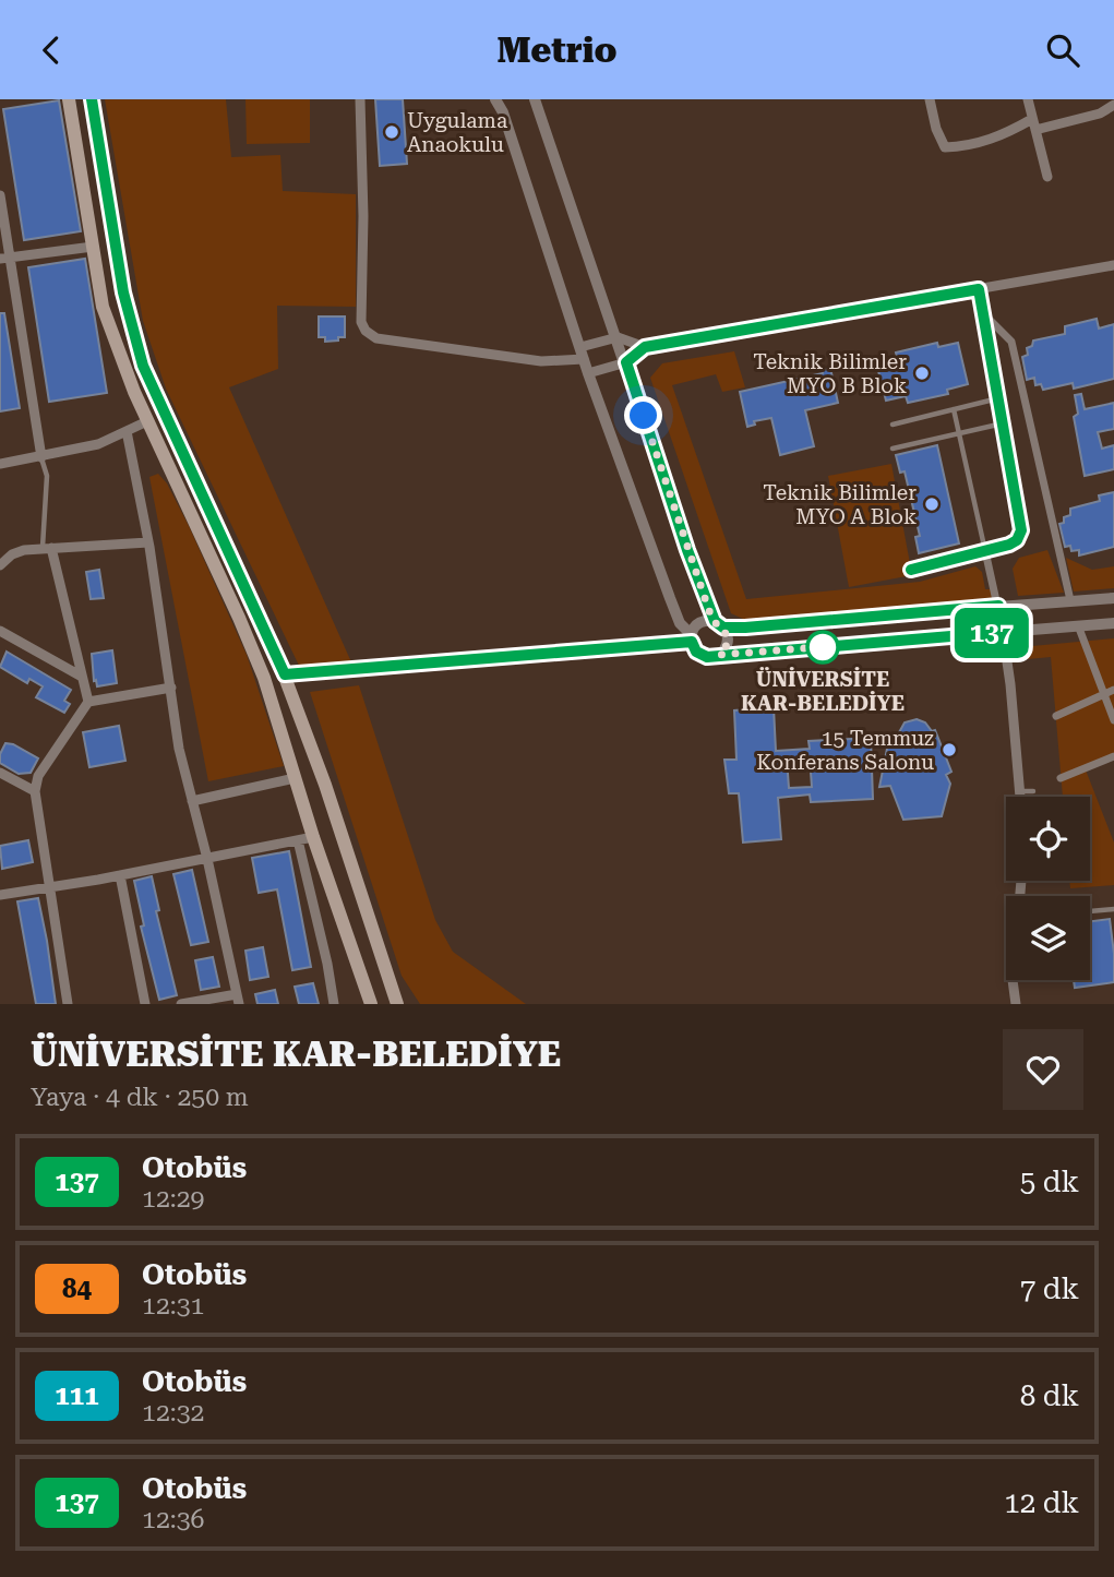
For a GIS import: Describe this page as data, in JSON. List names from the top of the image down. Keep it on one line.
{"places":["Uygulama Anaokulu","Teknik Bilimler MYO B Blok","Teknik Bilimler MYO A Blok","ÜNİVERSİTE KAR-BELEDİYE","15 Temmuz Konferans Salonu"],"lines":["bus line 137"],"page":{"header":"Metrio","on_map":"137","heading":["ÜNİVERSİTE KAR-BELEDİYE","Yaya · 4 dk · 250 m"],"list":[{"mark":"137","name":"Otobüs","note":"12:29","value":"5 dk"},{"mark":"84","name":"Otobüs","note":"12:31","value":"7 dk"},{"mark":"111","name":"Otobüs","note":"12:32","value":"8 dk"},{"mark":"137","name":"Otobüs","note":"12:36","value":"12 dk"}]}}
